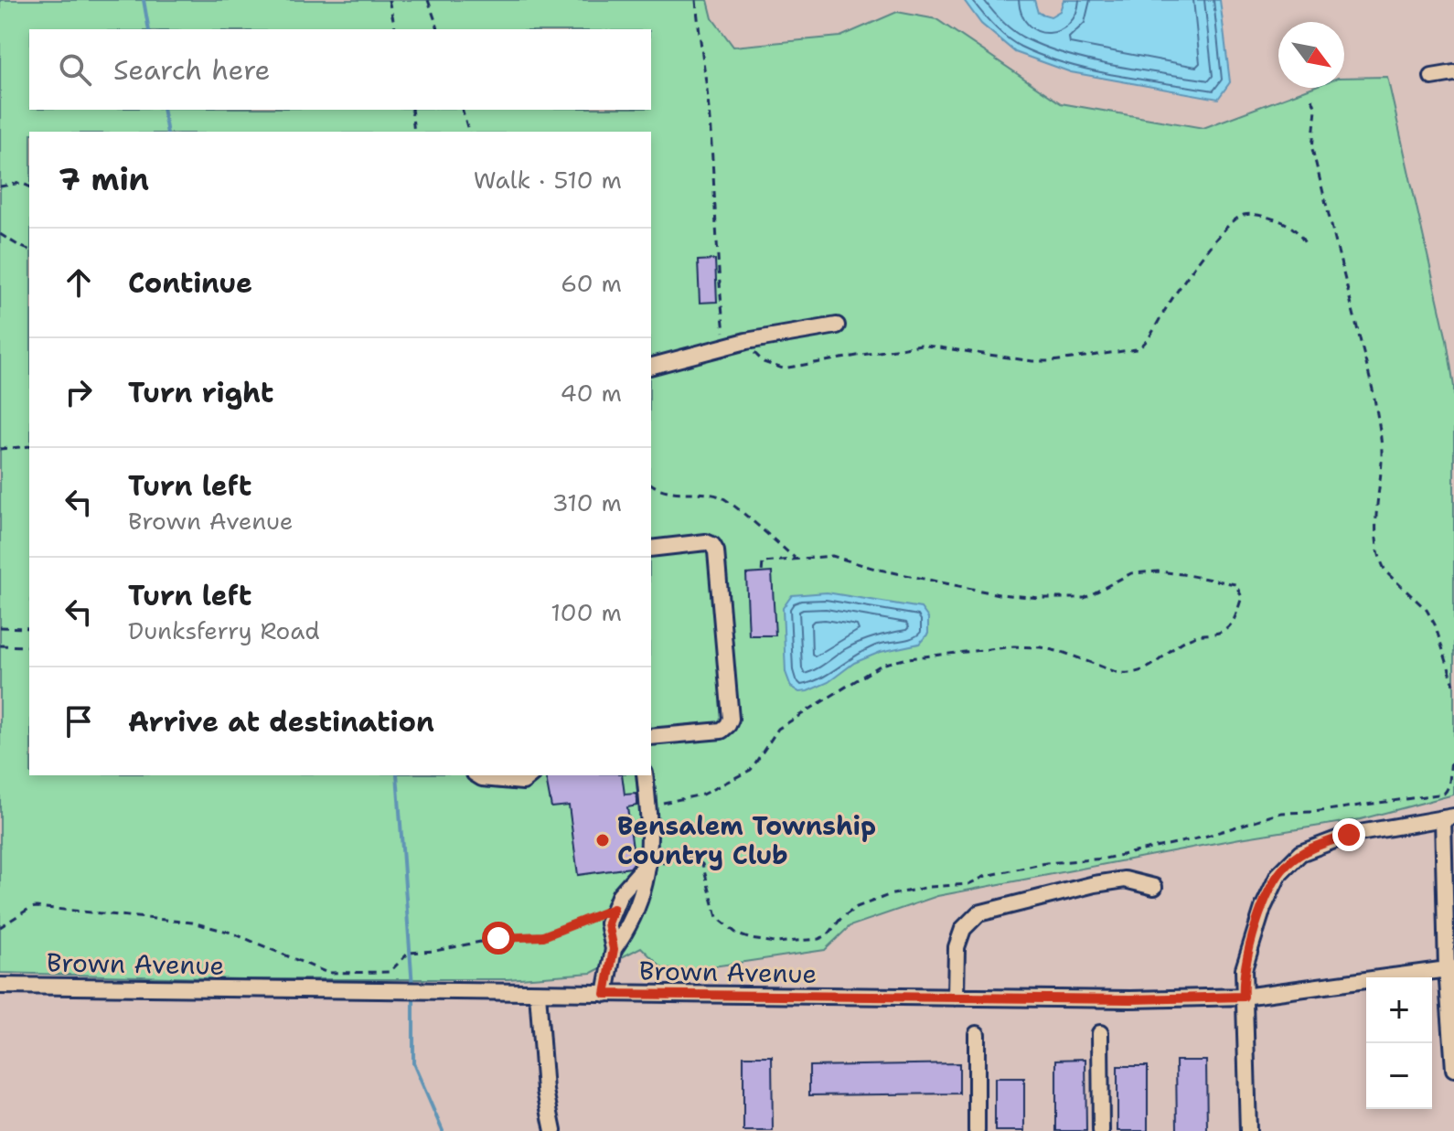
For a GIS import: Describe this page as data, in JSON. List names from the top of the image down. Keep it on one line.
{"streets":{"street":["Brown Avenue"]},"places":["Bensalem Township Country Club"],"north":"bottom right","page":{"search":"Search here","heading":["7 min","Walk · 510 m"],"list":[["Continue","60 m"],["Turn right","40 m"],["Turn left","Brown Avenue","310 m"],["Turn left","Dunksferry Road","100 m"],"Arrive at destination"],"map_buttons":["+","−"]}}
